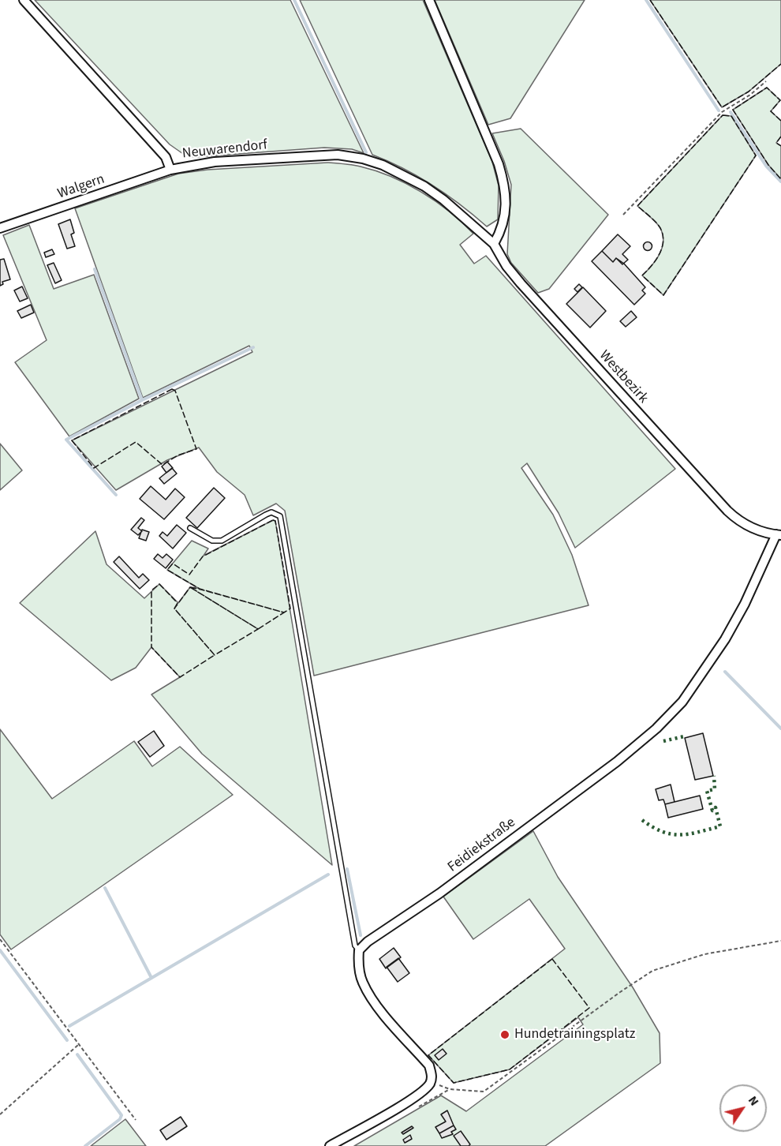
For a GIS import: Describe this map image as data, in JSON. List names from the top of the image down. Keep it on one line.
{"streets":{"street":["Neuwarendorf","Walgern","Westbezirk","Feidiekstraße"]},"crossings":[["Neuwarendorf","Walgern"],["Neuwarendorf","Westbezirk"],["Westbezirk","Feidiekstraße"]],"places":["Hundetrainingsplatz"],"north":"top right"}
